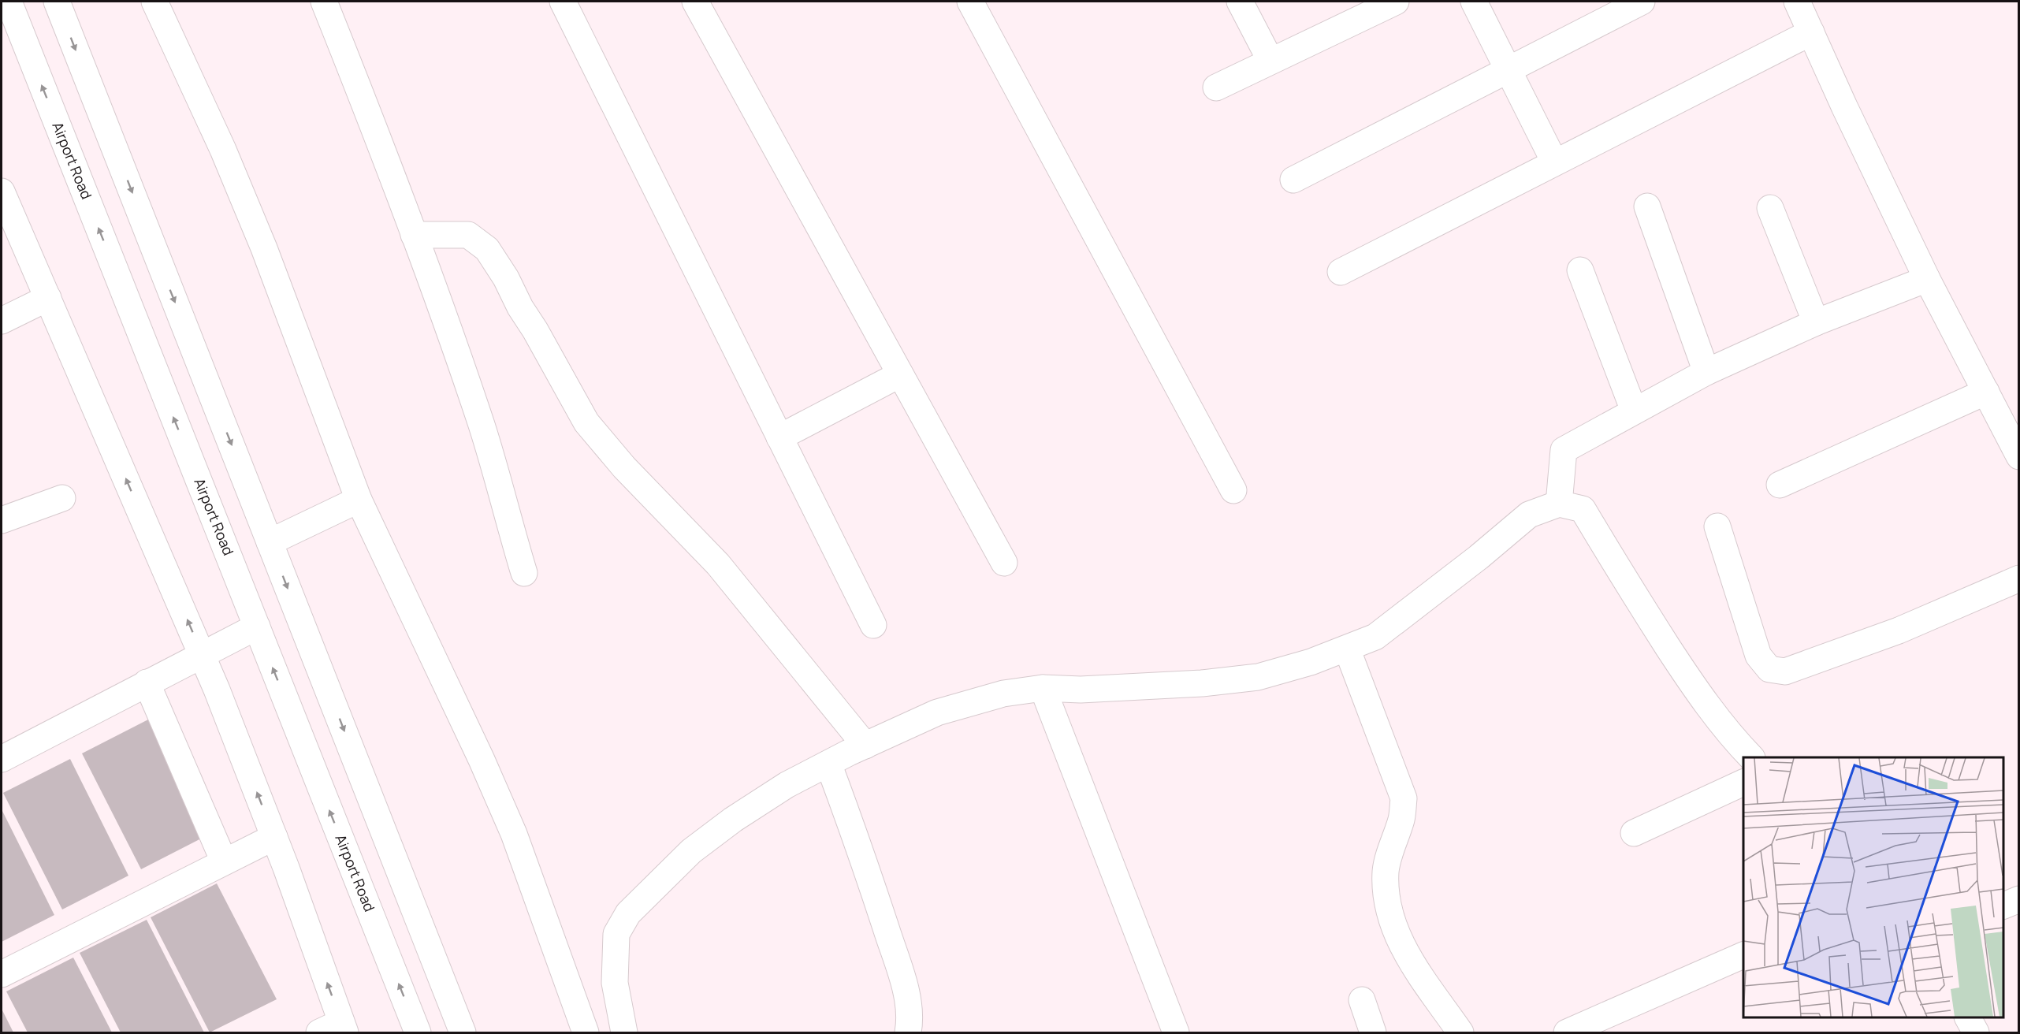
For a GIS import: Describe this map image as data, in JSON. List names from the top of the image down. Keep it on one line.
{"streets":{"street":["Airport Road"]}}
